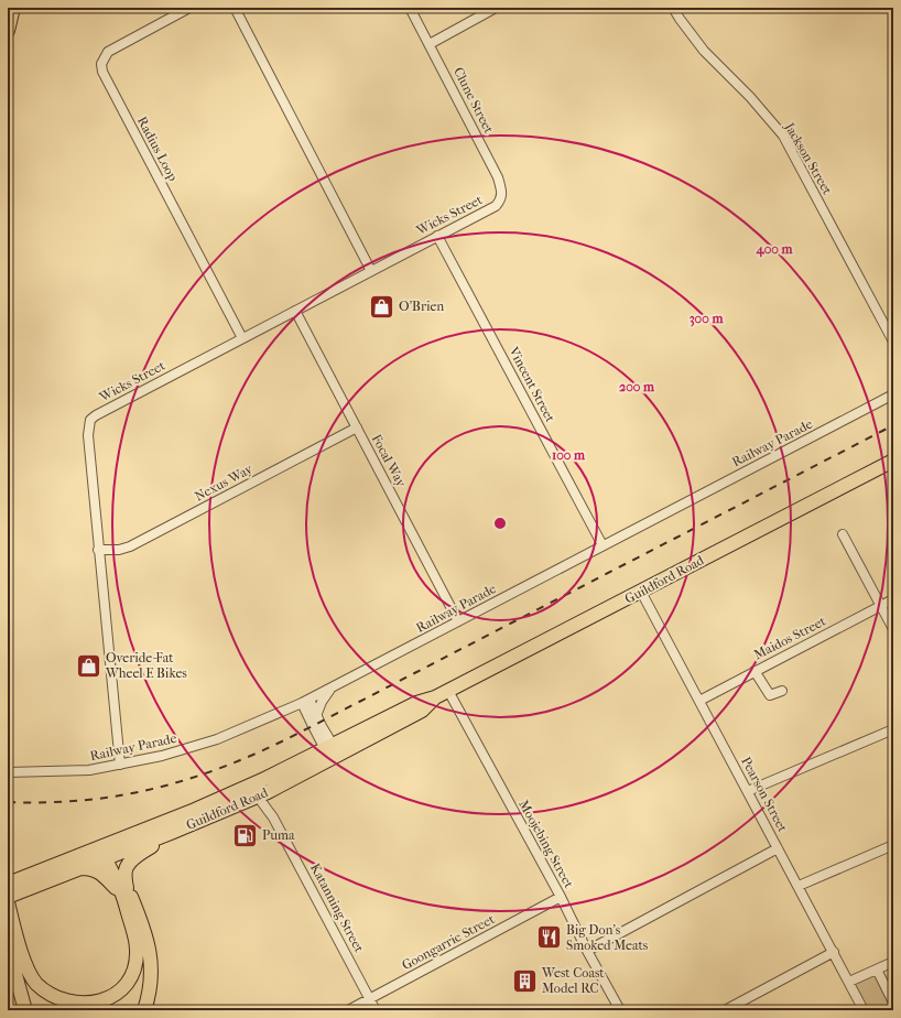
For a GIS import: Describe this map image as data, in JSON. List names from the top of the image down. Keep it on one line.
{"streets":{"highway":["Guildford Road"],"street":["Clune Street","Radius Loop","Jackson Street","Wicks Street","Vincent Street","Railway Parade","Focal Way","Nexus Way","Maidos Street","Pearson Street","Moojebing Street","Katanning Street","Goongarrie Street"]},"crossings":[["Clune Street","Wicks Street"],["Radius Loop","Wicks Street"],["Wicks Street","Vincent Street"],["Wicks Street","Railway Parade"],["Wicks Street","Focal Way"],["Wicks Street","Nexus Way"],["Vincent Street","Railway Parade"],["Railway Parade","Focal Way"],["Focal Way","Nexus Way"],["Guildford Road","Pearson Street"],["Guildford Road","Moojebing Street"],["Guildford Road","Katanning Street"],["Maidos Street","Pearson Street"],["Moojebing Street","Goongarrie Street"],["Katanning Street","Goongarrie Street"]],"places":{"shop":["O’Brien","Overide-Fat Wheel E Bikes"],"fuel station":["Puma"],"restaurant":["Big Don's Smoked Meats"],"building":["West Coast Model RC"]},"rings":["400 m","300 m","200 m","100 m"]}
